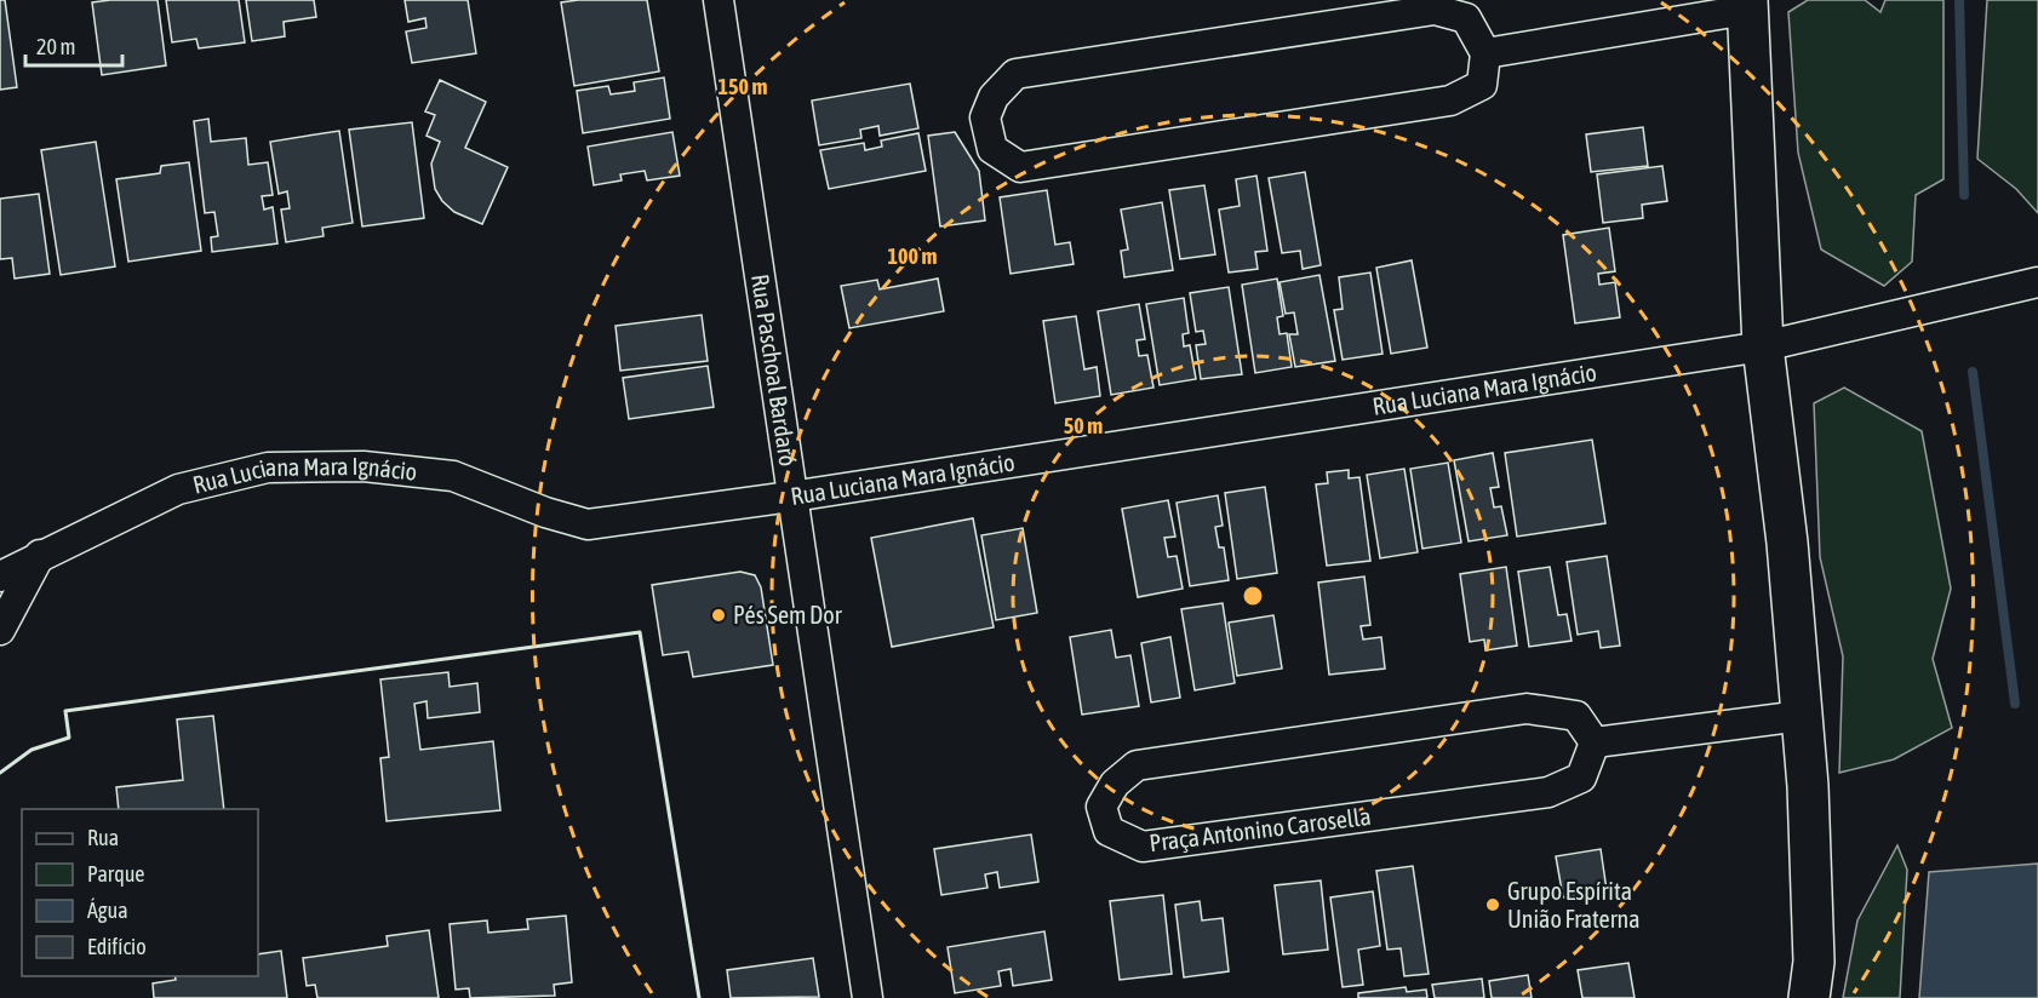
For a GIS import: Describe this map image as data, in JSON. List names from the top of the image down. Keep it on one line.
{"streets":{"street":["Rua Paschoal Bardaró","Rua Luciana Mara Ignácio","Praça Antonino Carosella"]},"crossings":[["Rua Paschoal Bardaró","Rua Luciana Mara Ignácio"]],"places":["Pés Sem Dor","Grupo Espírita União Fraterna"],"legend":["Rua","Parque","Água","Edifício"],"scale_bar":"20 m","rings":["150 m","100 m","50 m"]}
